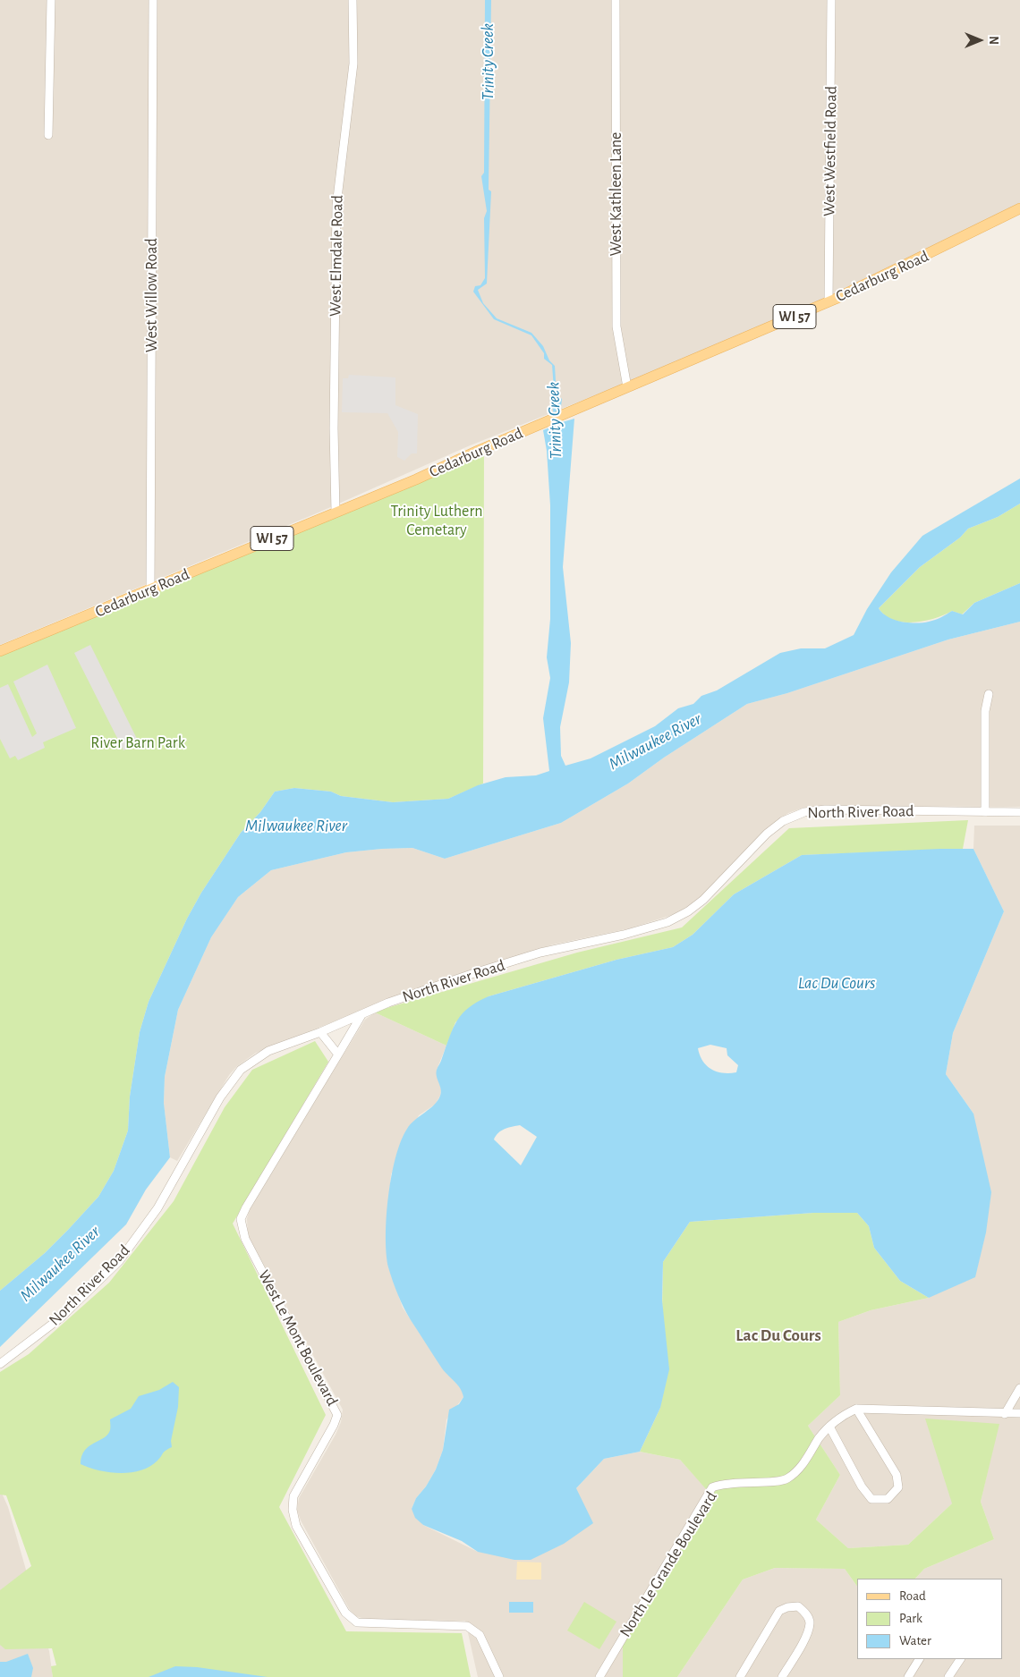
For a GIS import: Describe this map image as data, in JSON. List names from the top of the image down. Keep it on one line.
{"streets":{"main road":["Cedarburg Road","WI 57"],"street":["West Westfield Road","West Kathleen Lane","West Elmdale Road","West Willow Road","North River Road","West Le Mont Boulevard","North Le Grande Boulevard"]},"crossings":[["West Westfield Road","Cedarburg Road"],["West Kathleen Lane","Cedarburg Road"],["West Elmdale Road","Cedarburg Road"],["Cedarburg Road","West Willow Road"],["North River Road","West Le Mont Boulevard"]],"districts":["Lac Du Cours"],"water":["Trinity Creek","Milwaukee River","Lac Du Cours"],"parks":["Trinity Luthern Cemetary","River Barn Park"],"legend":["Road","Park","Water"],"north":"right"}
